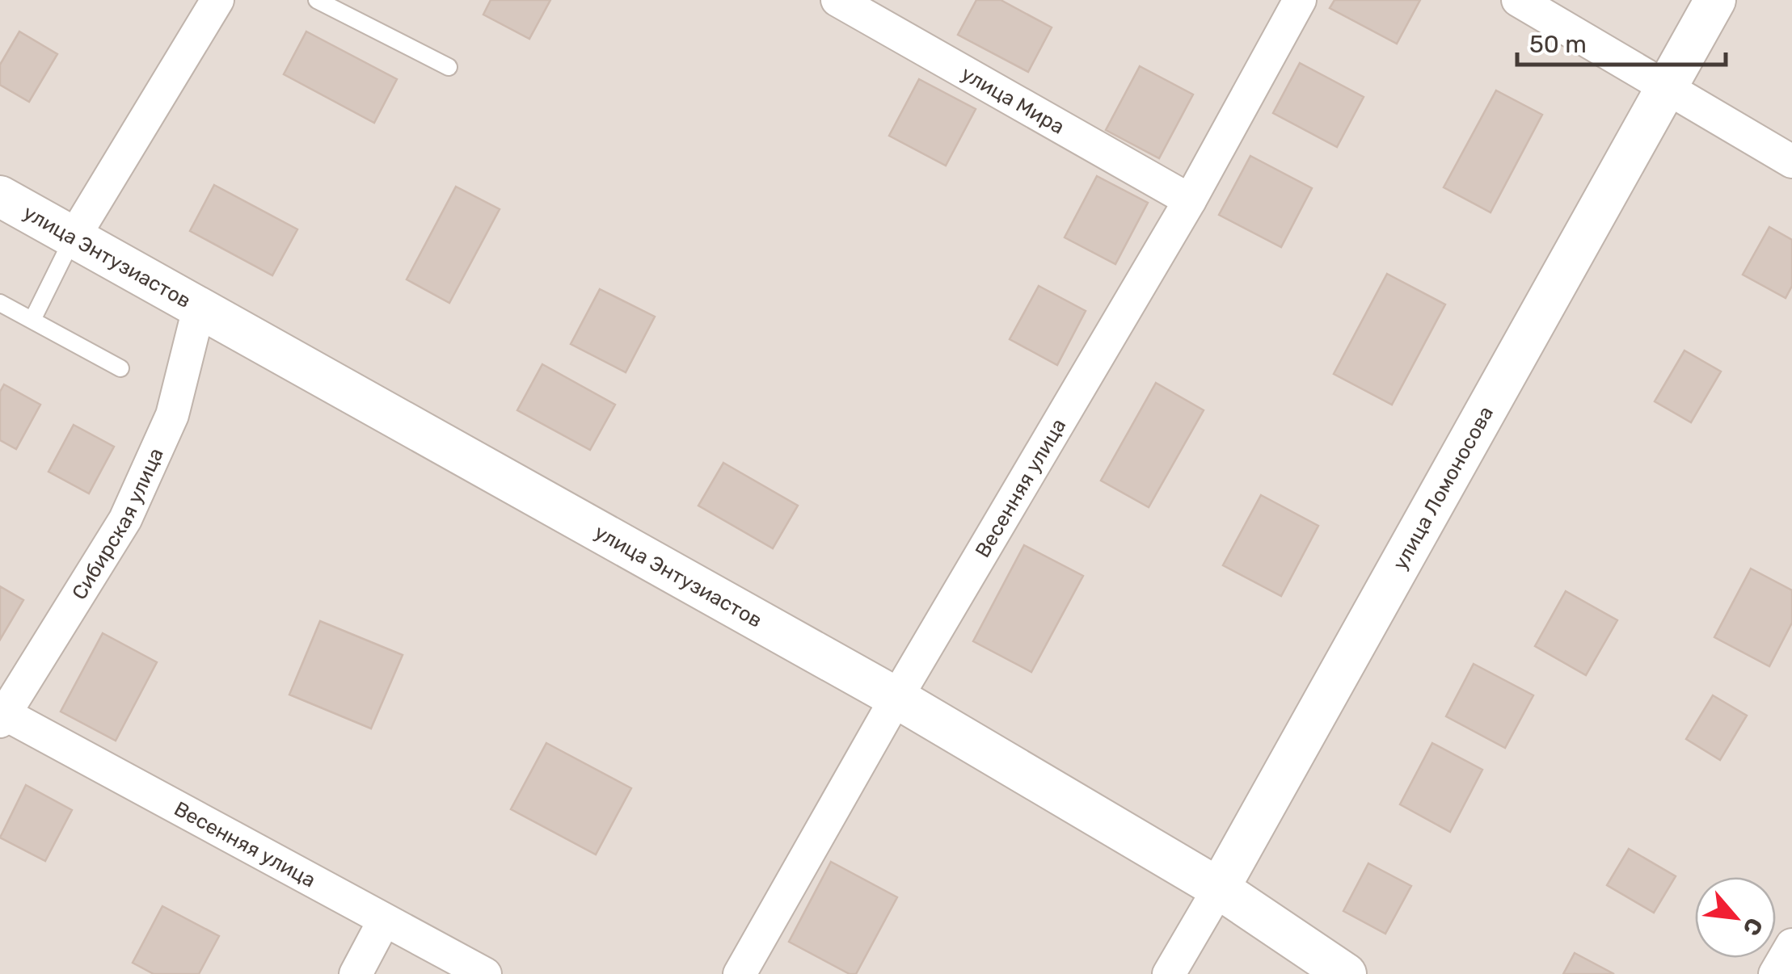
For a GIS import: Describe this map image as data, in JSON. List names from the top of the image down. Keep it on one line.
{"streets":{"street":["улица Мира","улица Энтузиастов","Весенняя улица","улица Ломоносова","Сибирская улица"]},"crossings":[["улица Мира","Весенняя улица"],["улица Энтузиастов","Весенняя улица"],["улица Энтузиастов","улица Ломоносова"],["улица Энтузиастов","Сибирская улица"],["Весенняя улица","Сибирская улица"]],"scale_bar":"50 m","north":"bottom right"}
